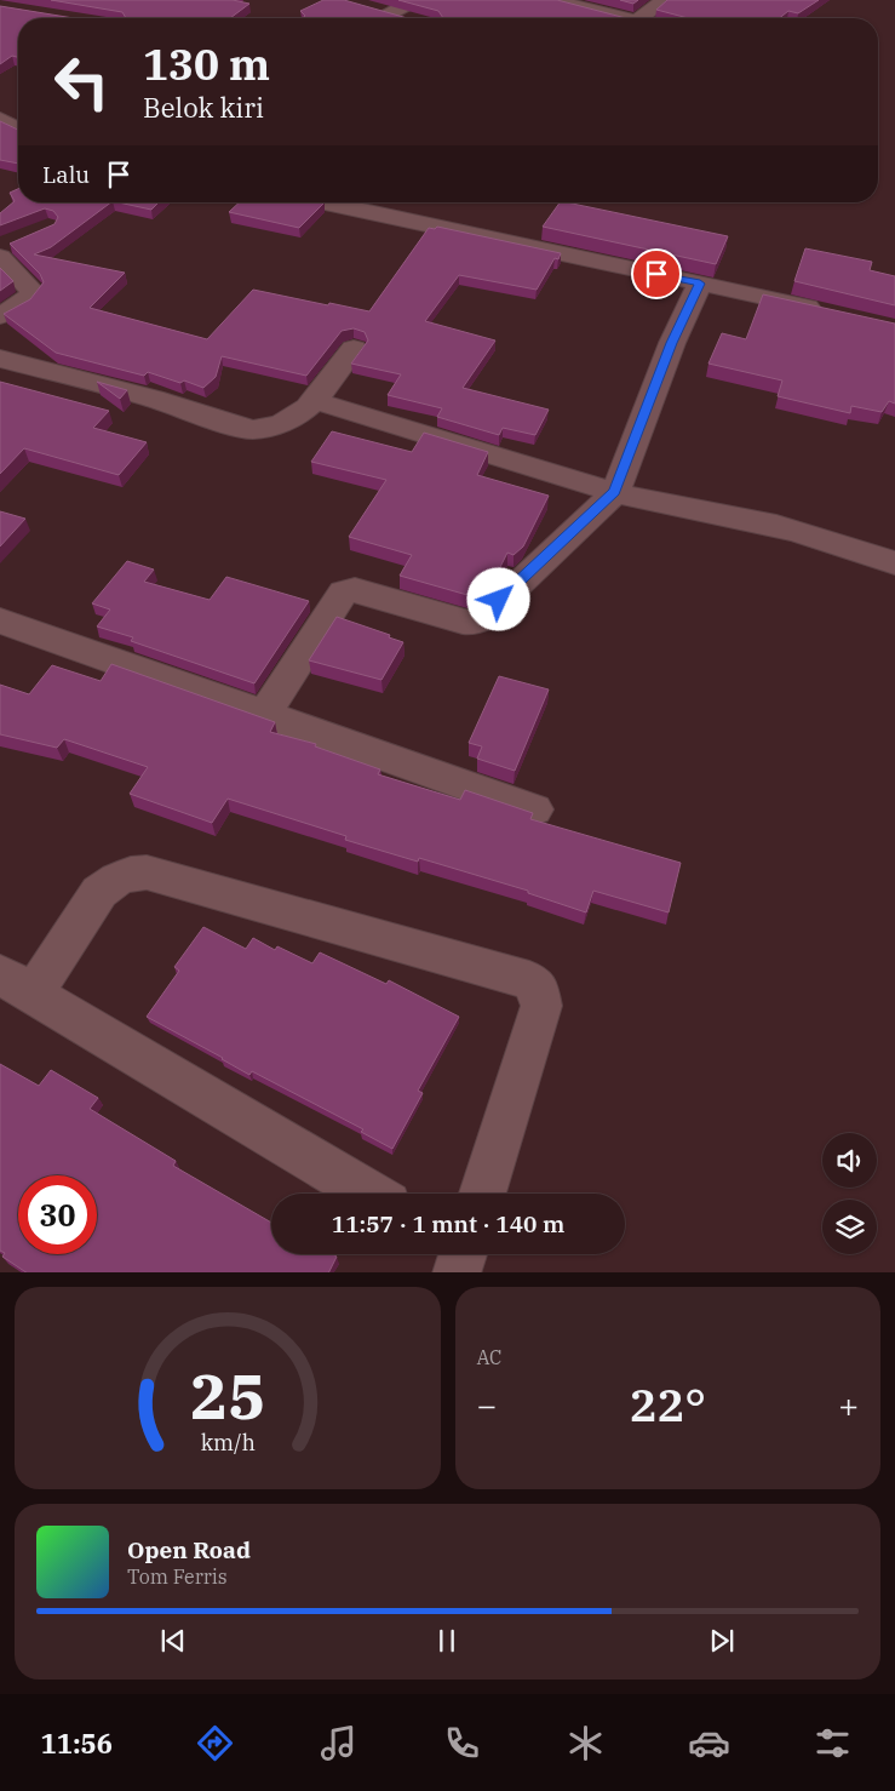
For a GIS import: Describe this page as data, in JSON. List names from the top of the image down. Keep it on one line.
{"page":{"turn":["130 m","Belok kiri"],"then":"Lalu","limit":"30","trip":"11:57 · 1 mnt · 140 m","tile":"AC","heat":["−","22°","+"],"song":["Open Road","Tom Ferris"],"tabs":"11:56","gauge":["25","km/h"]}}
